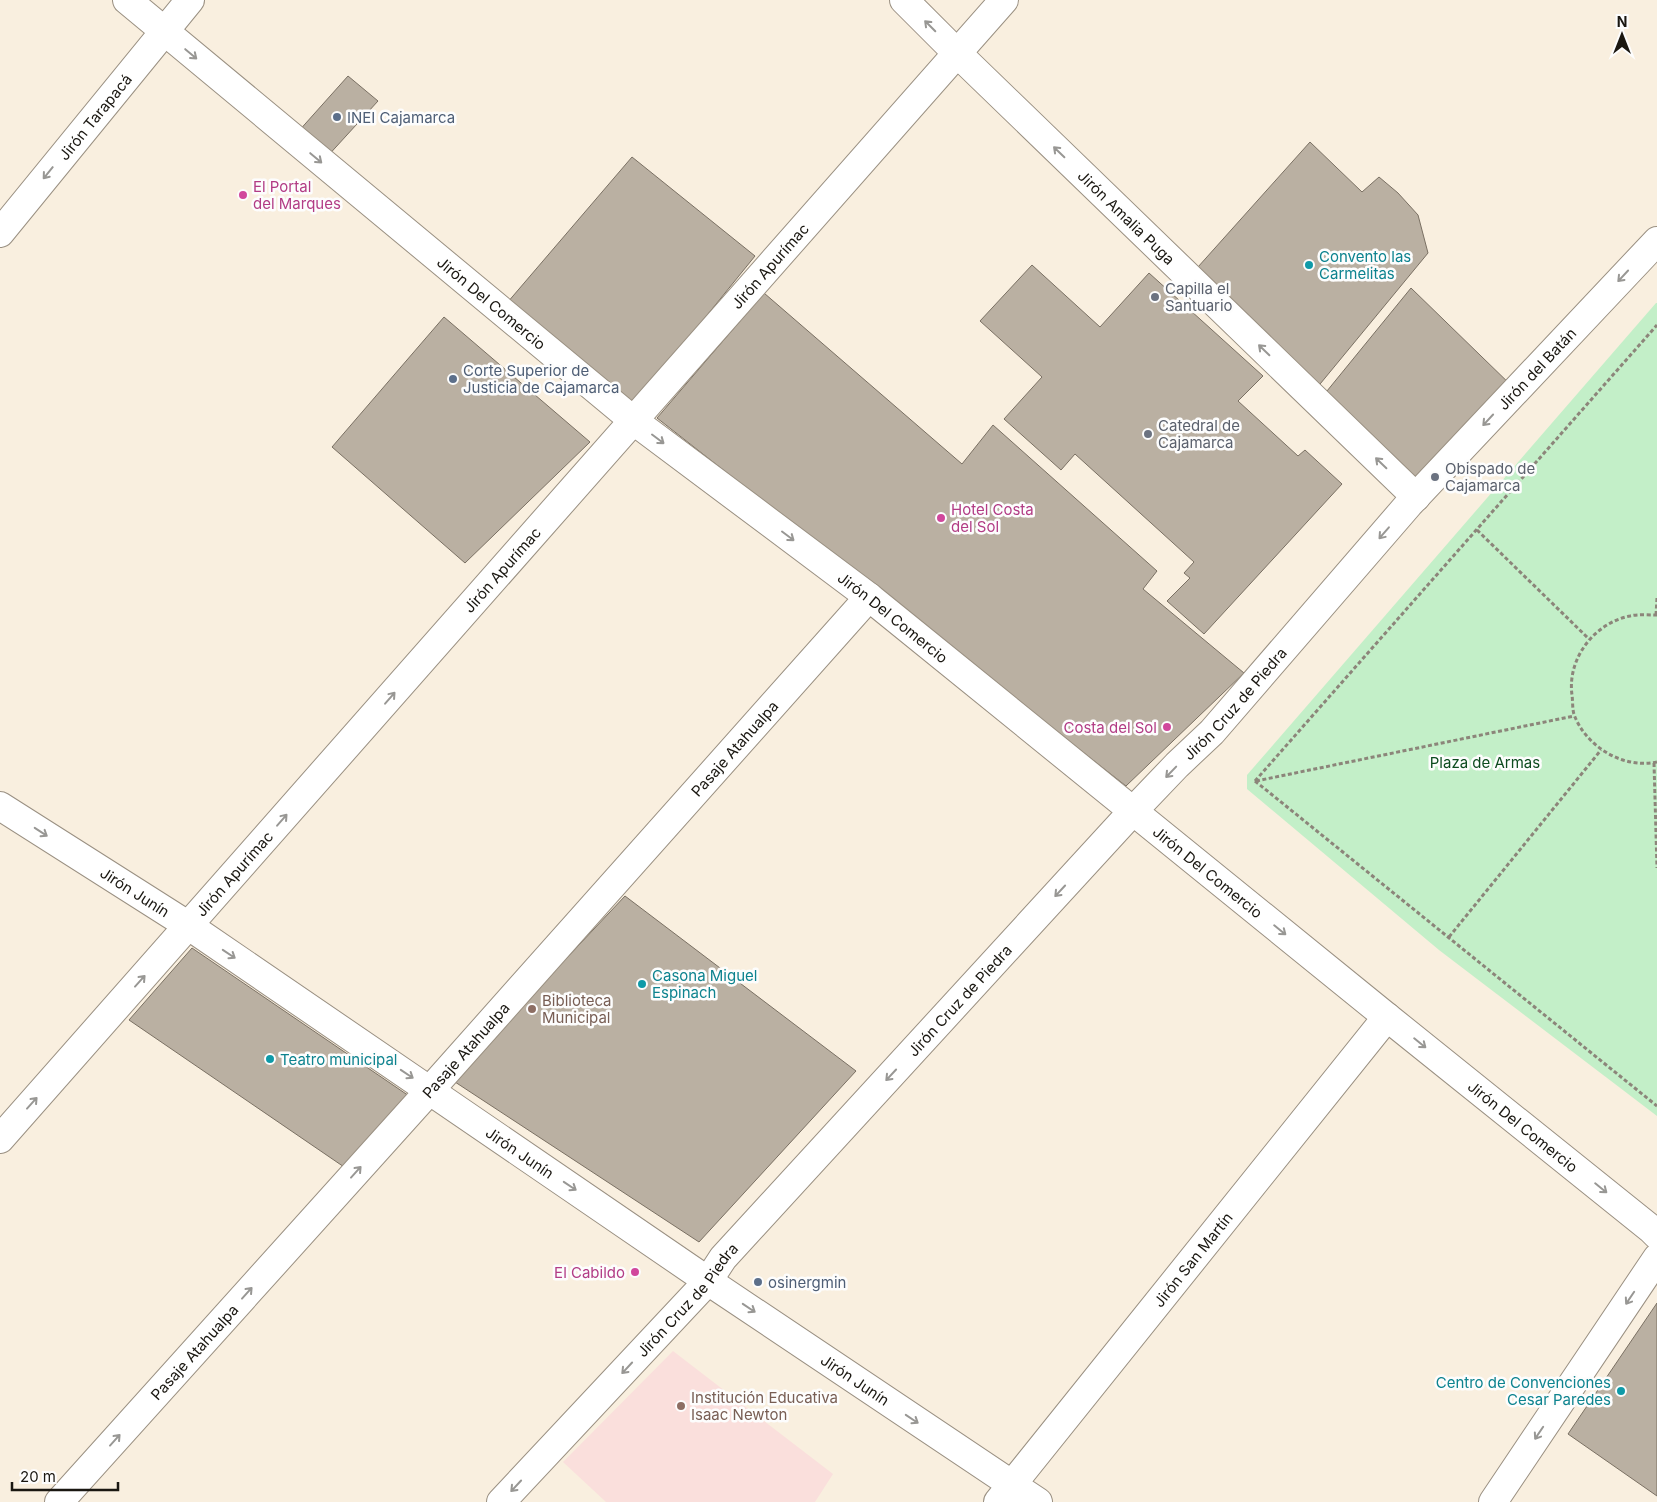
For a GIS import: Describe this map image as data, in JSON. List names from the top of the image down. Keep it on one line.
{"streets":{"street":["Jirón Tarapacá","Jirón Amalia Puga","Jirón Apurímac","Jirón Del Comercio","Jirón del Batán","Jirón Cruz de Piedra","Pasaje Atahualpa","Jirón Junín","Jirón San Martín"]},"crossings":[["Jirón Tarapacá","Jirón Del Comercio"],["Jirón Amalia Puga","Jirón Apurímac"],["Jirón Amalia Puga","Jirón del Batán"],["Jirón Amalia Puga","Jirón Cruz de Piedra"],["Jirón Apurímac","Jirón Del Comercio"],["Jirón Apurímac","Jirón Junín"],["Jirón Del Comercio","Jirón Cruz de Piedra"],["Jirón Del Comercio","Pasaje Atahualpa"],["Jirón Del Comercio","Jirón San Martín"],["Jirón del Batán","Jirón Cruz de Piedra"],["Jirón Cruz de Piedra","Jirón Junín"],["Pasaje Atahualpa","Jirón Junín"],["Jirón Junín","Jirón San Martín"]],"one_way":["Jirón Tarapacá","Jirón Amalia Puga","Jirón Apurímac","Jirón Del Comercio","Jirón del Batán","Jirón Cruz de Piedra","Pasaje Atahualpa","Jirón Junín"],"parks":["Plaza de Armas"],"places":["INEI Cajamarca","El Portal del Marques","Convento las Carmelitas","Capilla el Santuario","Corte Superior de Justicia de Cajamarca","Catedral de Cajamarca","Obispado de Cajamarca","Hotel Costa del Sol","Costa del Sol","Casona Miguel Espinach","Biblioteca Municipal","Teatro municipal","El Cabildo","osinergmin","Centro de Convenciones Cesar Paredes","Institución Educativa Isaac Newton"],"scale_bar":"20 m","north":"top"}
